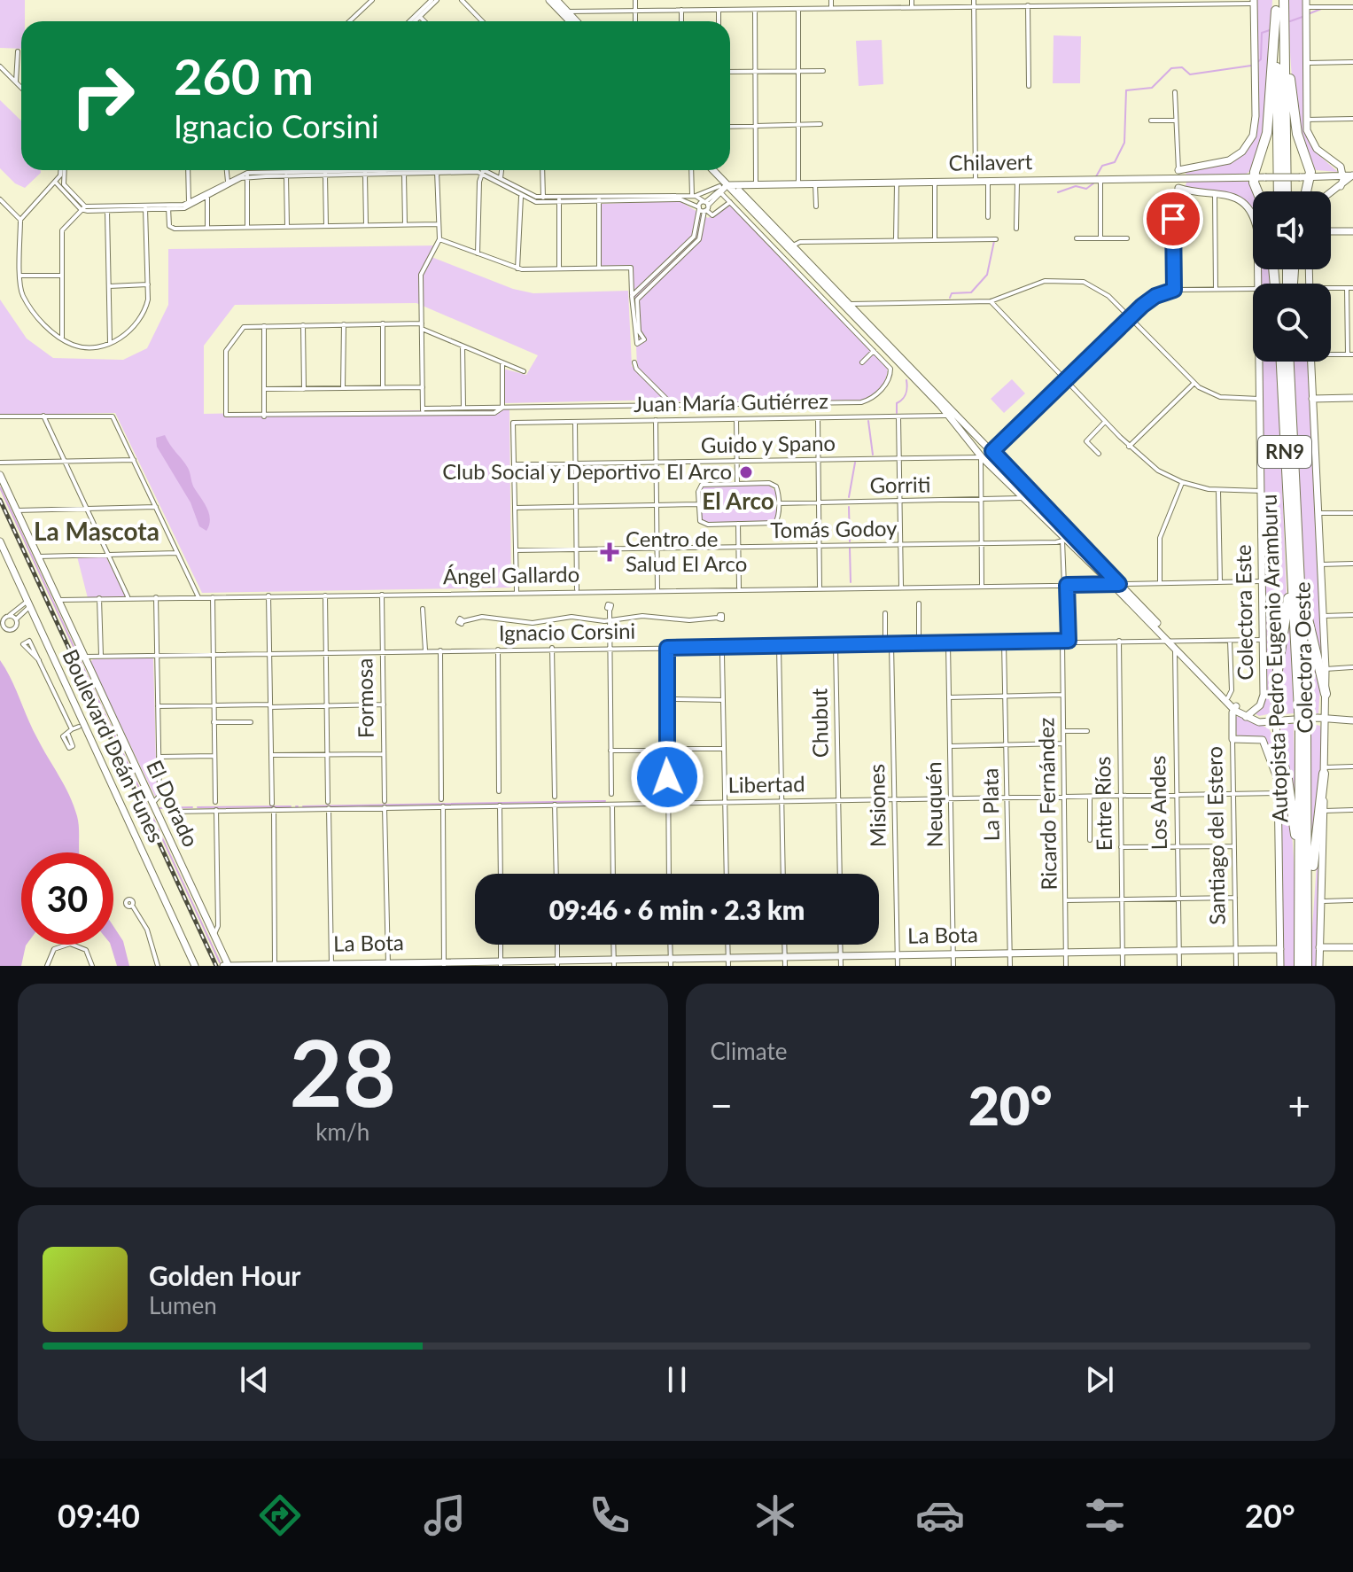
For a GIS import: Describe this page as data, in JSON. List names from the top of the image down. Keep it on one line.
{"streets":{"highway":["RN9","Autopista Pedro Eugenio Aramburu"],"street":["Chilavert","Juan María Gutiérrez","Guido y Spano","Gorriti","Tomás Godoy","Ángel Gallardo","Colectora Este","Ignacio Corsini","Colectora Oeste","Formosa","Chubut","Boulevard Deán Funes","Libertad","Los Andes","El Dorado","Ricardo Fernández","Entre Ríos","Neuquén","La Plata","Misiones","Santiago del Estero","La Bota"]},"crossings":[["Juan María Gutiérrez","Guido y Spano"],["Ángel Gallardo","Colectora Este"],["Ángel Gallardo","Formosa"],["Ángel Gallardo","El Dorado"],["Colectora Este","Ignacio Corsini"],["Ignacio Corsini","Formosa"],["Ignacio Corsini","Chubut"],["Ignacio Corsini","Los Andes"],["Ignacio Corsini","El Dorado"],["Ignacio Corsini","Ricardo Fernández"],["Ignacio Corsini","Entre Ríos"],["Ignacio Corsini","Neuquén"],["Ignacio Corsini","La Plata"],["Ignacio Corsini","Misiones"],["Chubut","Libertad"],["Libertad","Los Andes"],["Libertad","Ricardo Fernández"],["Libertad","Entre Ríos"],["Libertad","Neuquén"],["Libertad","La Plata"],["Libertad","Misiones"],["Libertad","Santiago del Estero"],["Los Andes","La Bota"],["El Dorado","La Bota"],["Ricardo Fernández","La Bota"],["Entre Ríos","La Bota"],["Neuquén","La Bota"],["La Plata","La Bota"],["Misiones","La Bota"],["Santiago del Estero","La Bota"]],"districts":["El Arco","La Mascota"],"places":{"other":["Club Social y Deportivo El Arco"],"health":["Centro de Salud El Arco"]},"page":{"turn":["260 m","Ignacio Corsini"],"limit":"30","trip":"09:46 · 6 min · 2.3 km","tile":[["28","km/h"],"Climate"],"heat":["−","20°","+"],"song":["Golden Hour","Lumen"],"tabs":["09:40","20°"]}}
